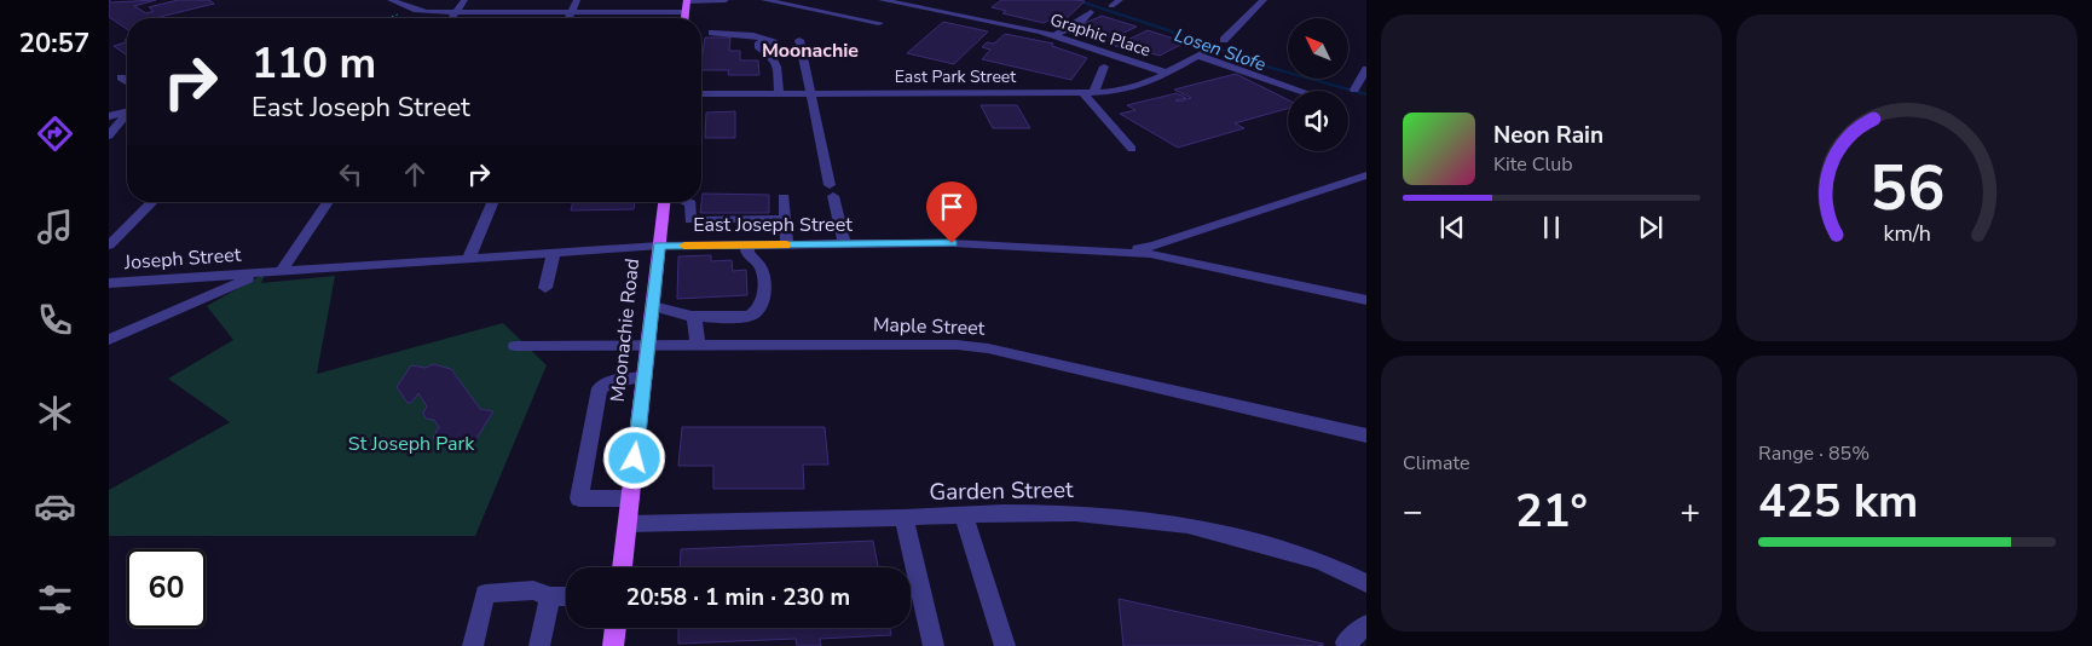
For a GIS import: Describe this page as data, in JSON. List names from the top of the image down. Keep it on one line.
{"streets":{"main road":["Moonachie Road"],"street":["Graphic Place","East Park Street","East Joseph Street","Joseph Street","Maple Street","Garden Street"]},"crossings":[["Graphic Place","East Park Street"],["East Joseph Street","Joseph Street"],["East Joseph Street","Moonachie Road"],["Maple Street","Moonachie Road"],["Moonachie Road","Garden Street"]],"districts":["Moonachie"],"water":["Losen Slofe"],"parks":["St Joseph Park"],"north":"top left","page":{"tabs":"20:57","turn":["110 m","East Joseph Street"],"song":["Neon Rain","Kite Club"],"tile":["Climate",["Range · 85%","425 km"]],"heat":["−","21°","+"],"limit":"60","trip":"20:58 · 1 min · 230 m","gauge":["56","km/h"]}}
